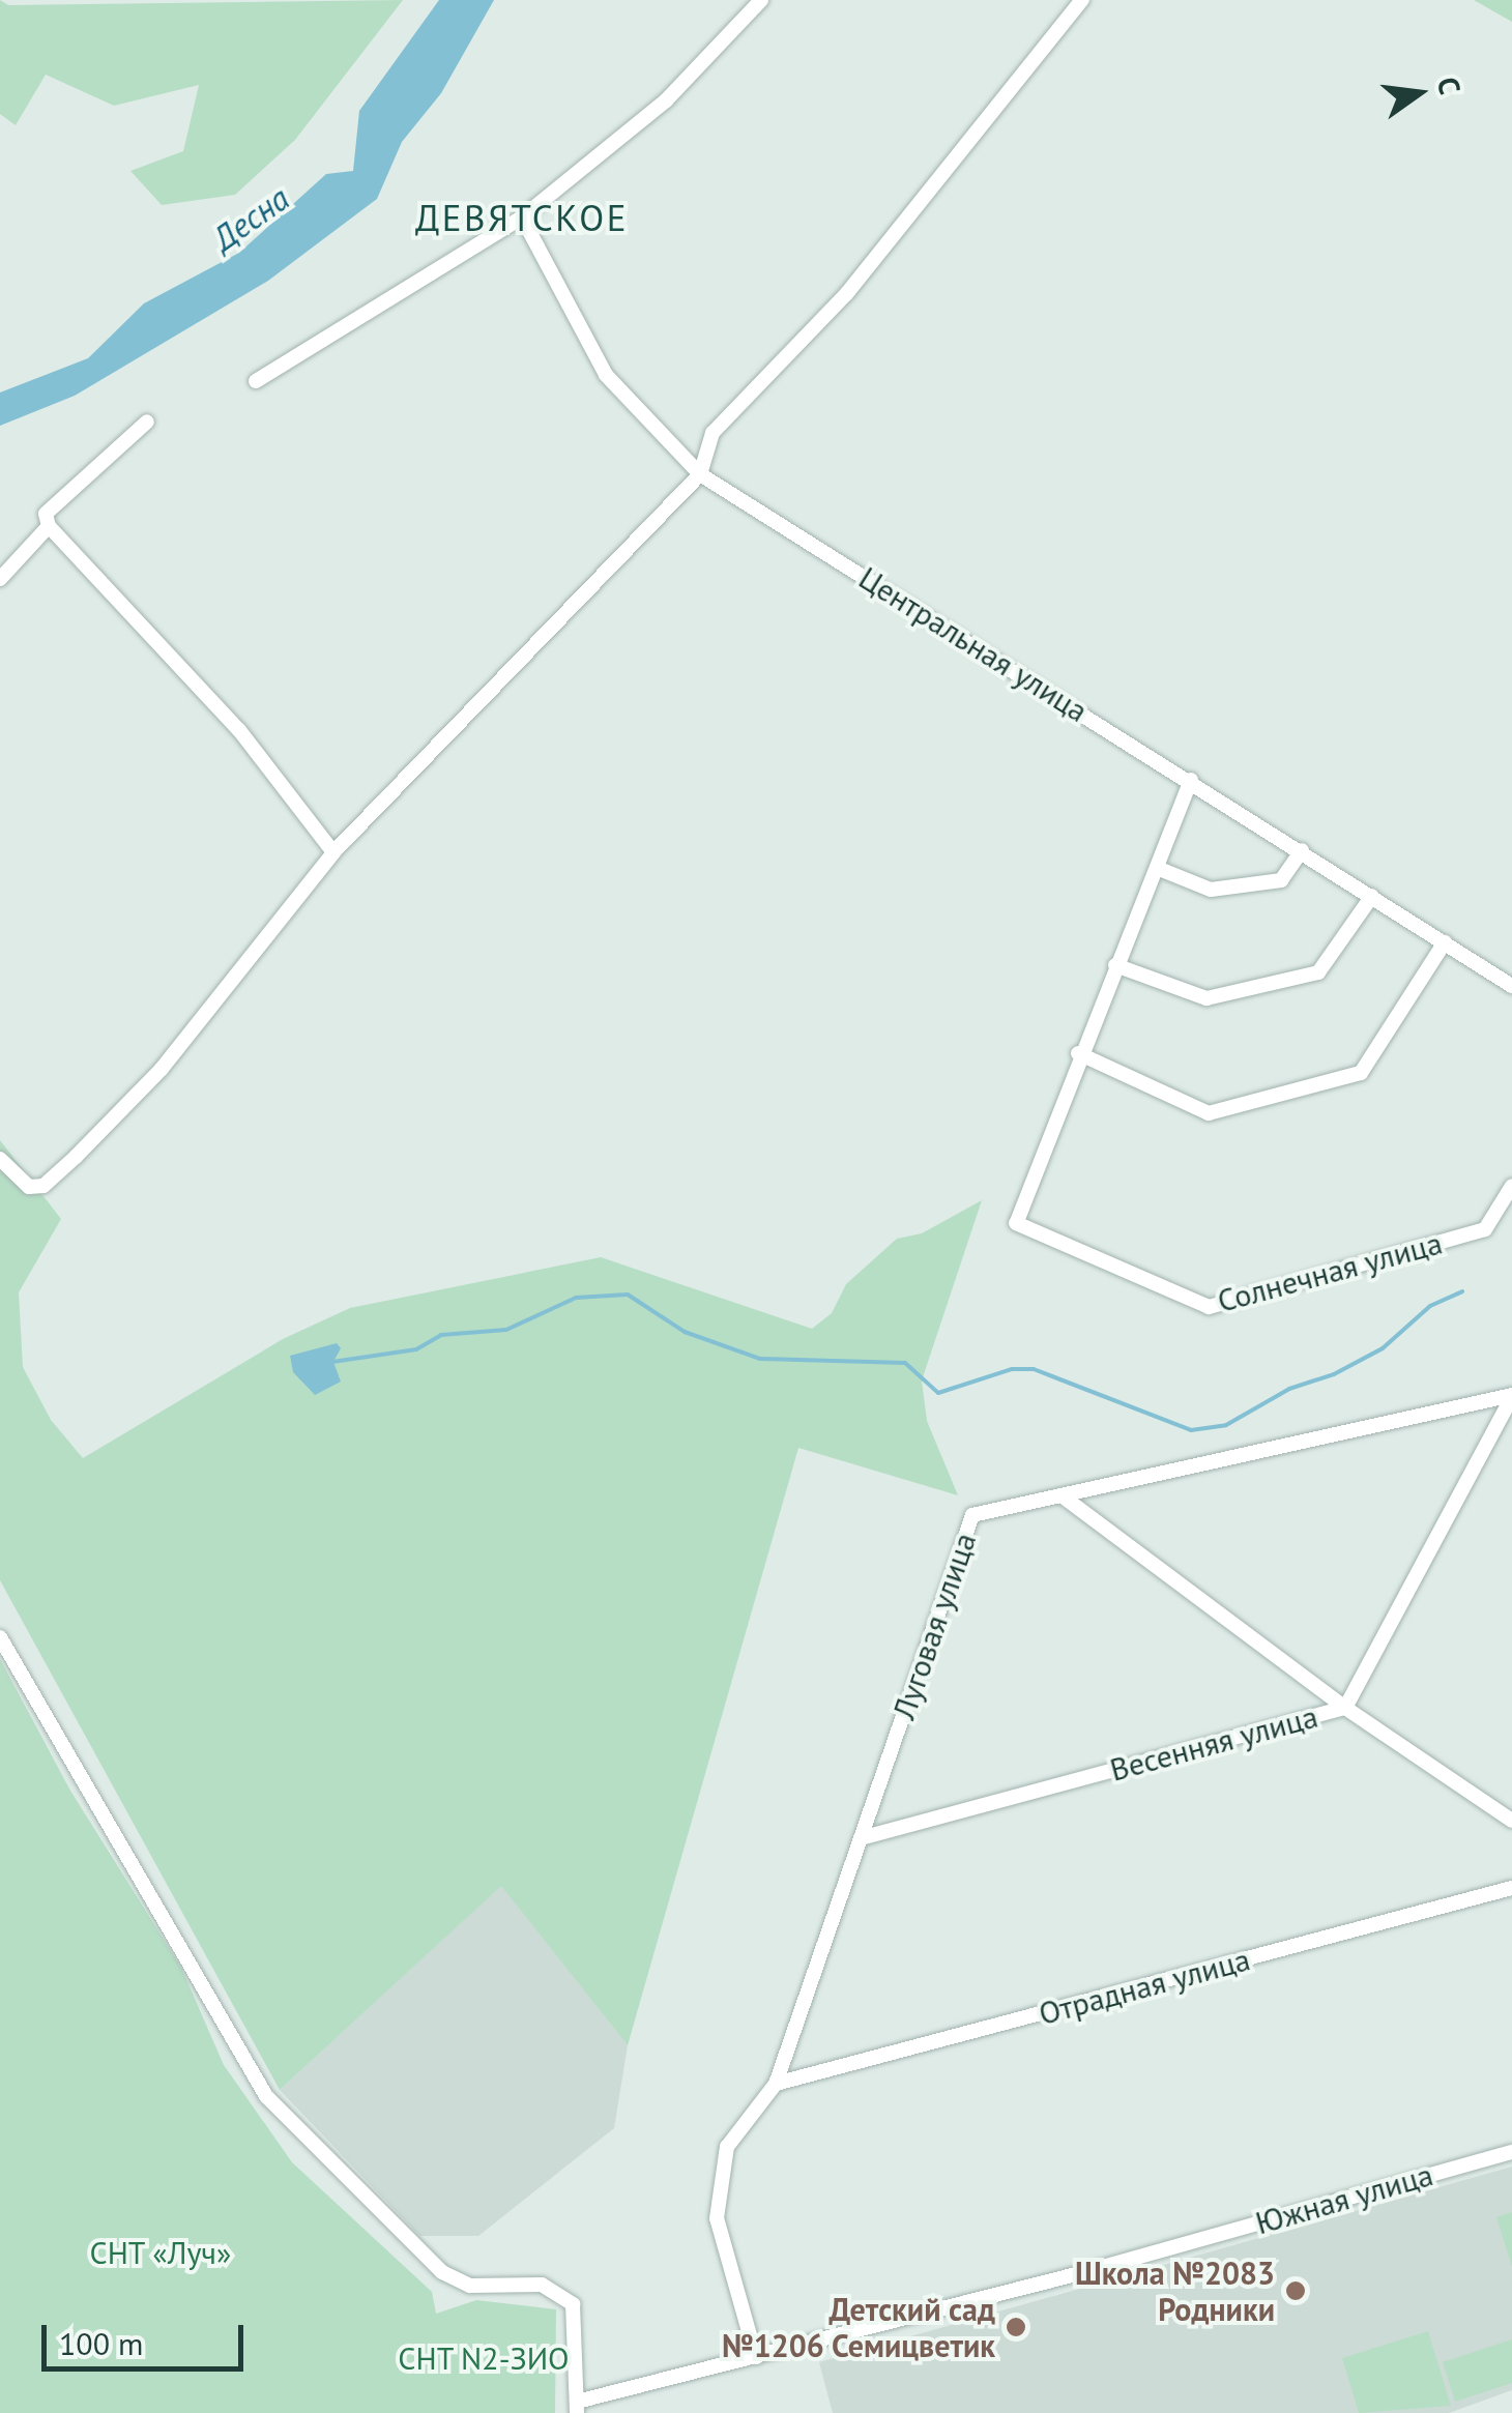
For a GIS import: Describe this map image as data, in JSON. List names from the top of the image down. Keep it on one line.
{"streets":{"street":["Центральная улица","Солнечная улица","Луговая улица","Весенняя улица","Отрадная улица","Южная улица"]},"crossings":[["Луговая улица","Весенняя улица"],["Луговая улица","Отрадная улица"],["Луговая улица","Южная улица"]],"districts":["ДЕВЯТСКОЕ"],"water":["Десна"],"parks":["СНТ «Луч»","СНТ N2-ЗИО"],"places":["Школа №2083 Родники","Детский сад №1206 Семицветик"],"scale_bar":"100 m","north":"right"}
